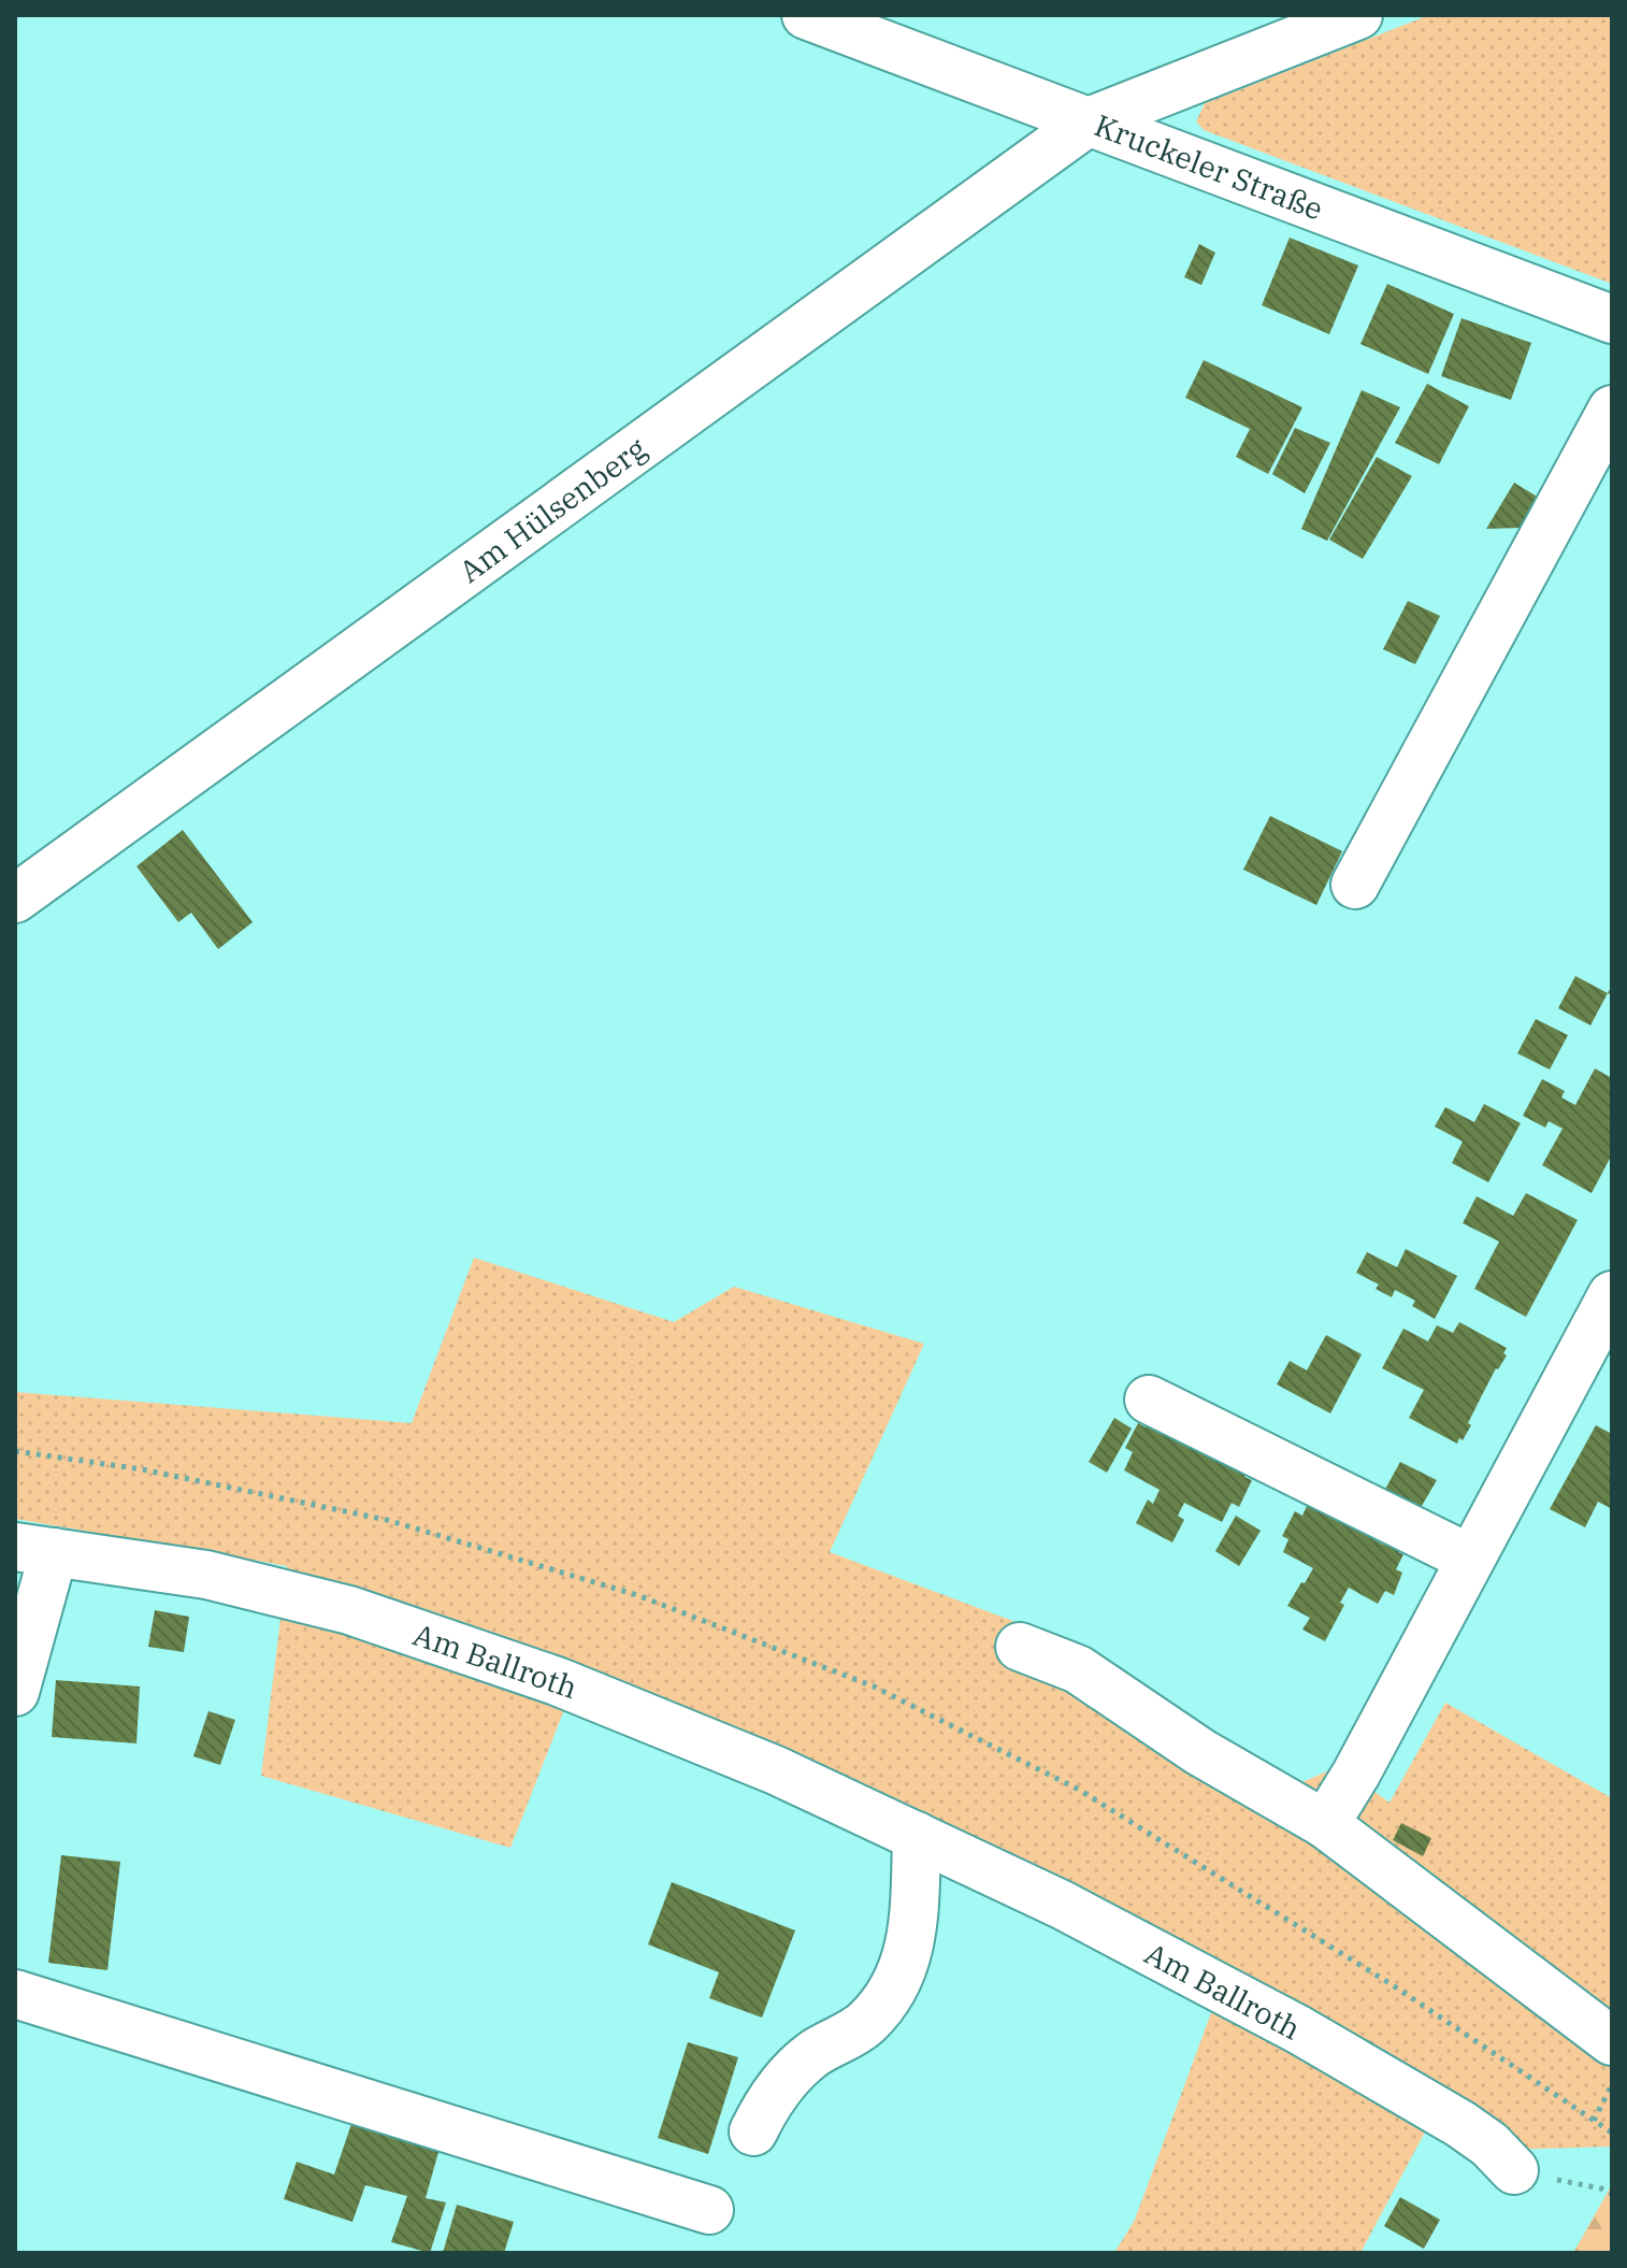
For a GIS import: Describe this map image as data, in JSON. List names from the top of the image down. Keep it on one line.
{"streets":{"street":["Kruckeler Straße","Am Hülsenberg","Am Ballroth"]},"crossings":[["Kruckeler Straße","Am Hülsenberg"]]}
